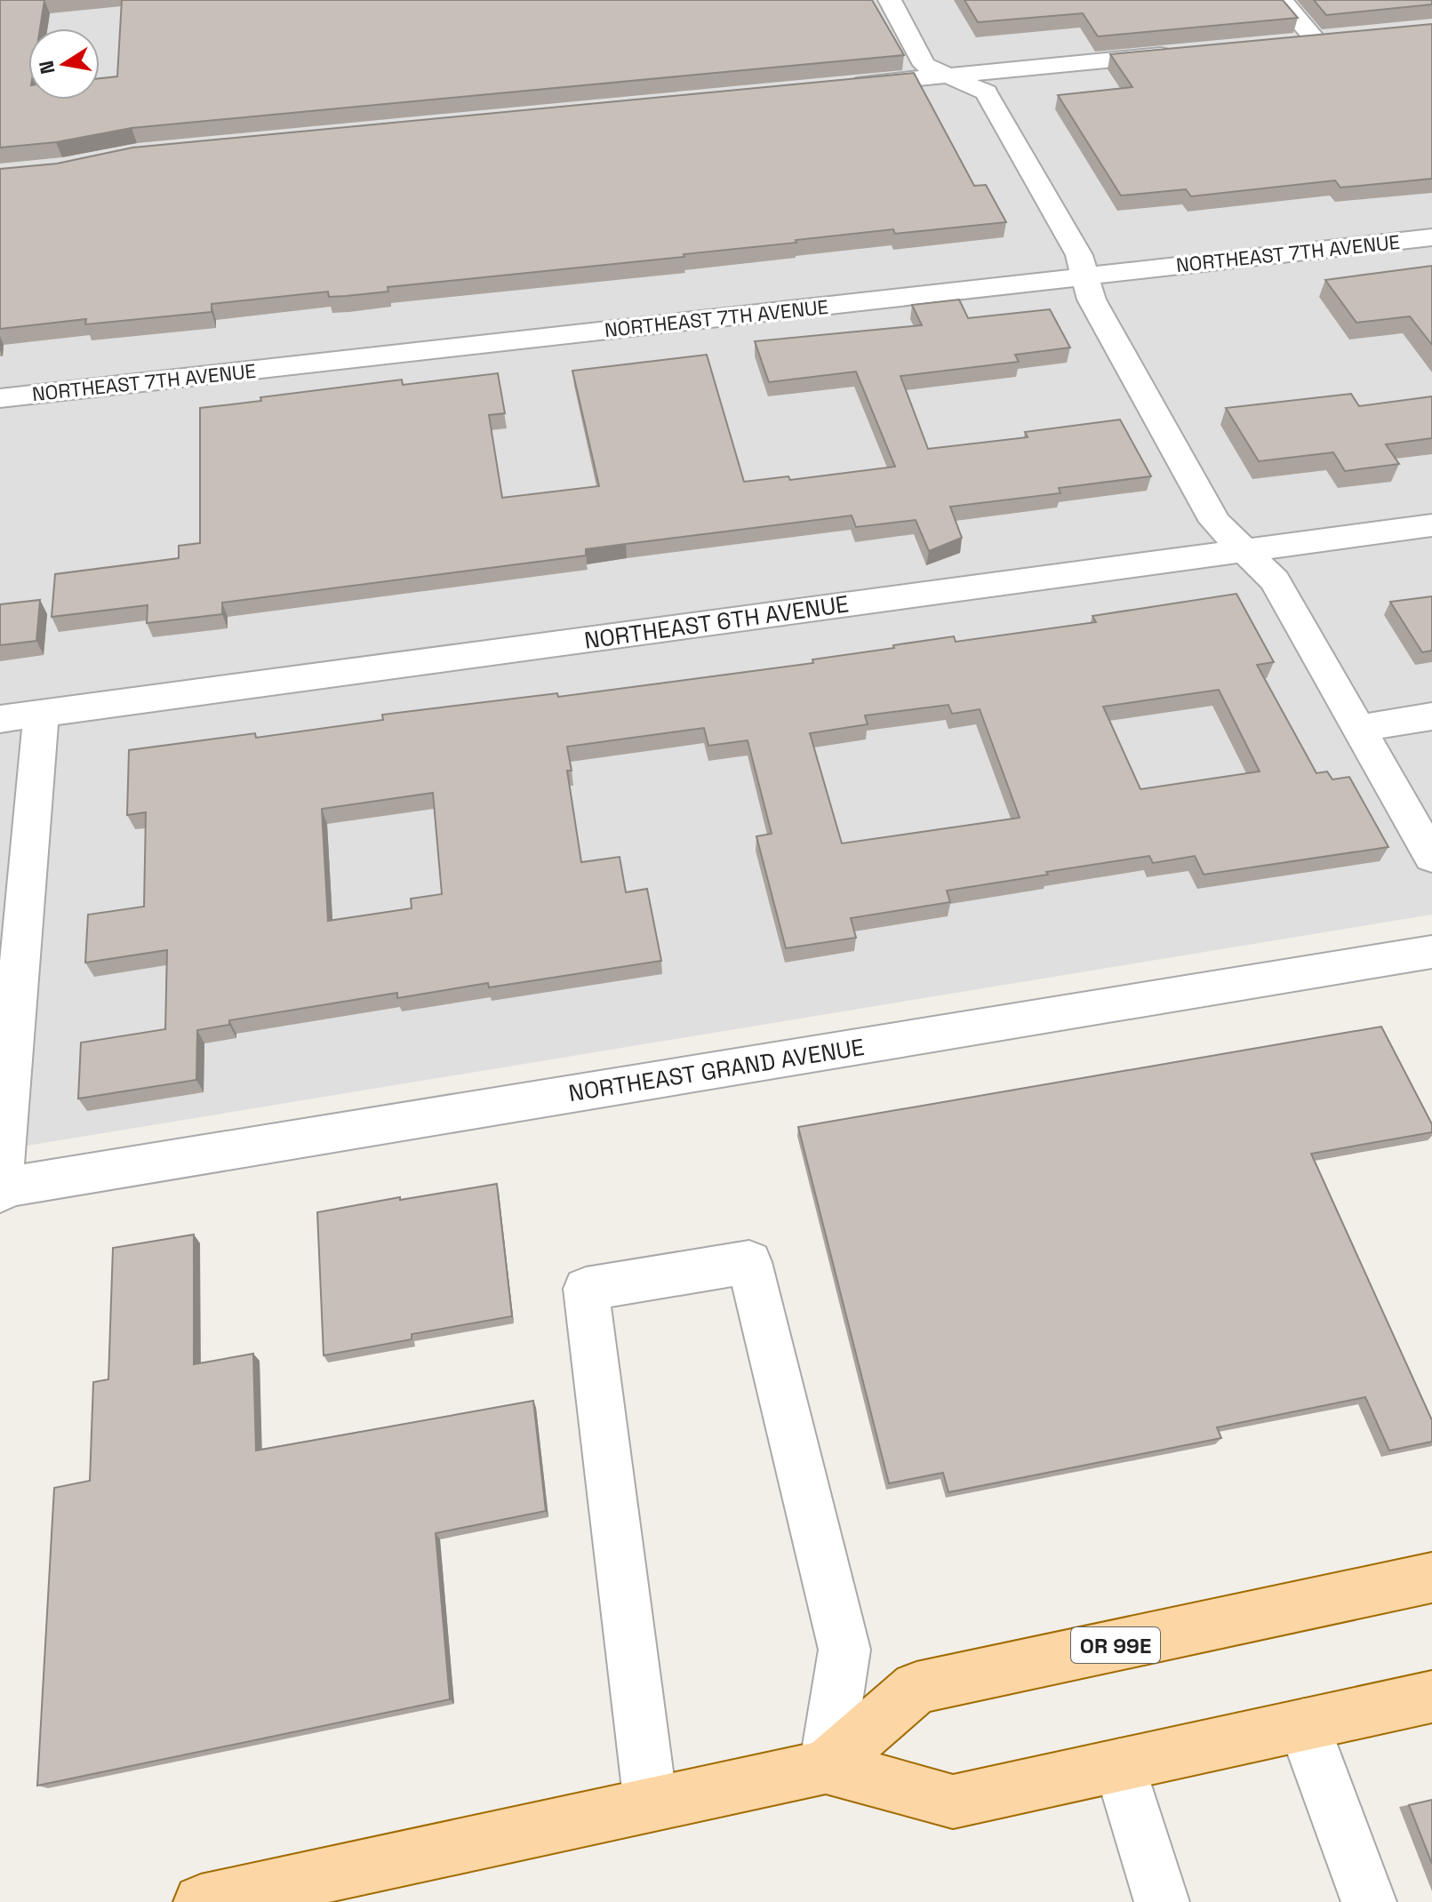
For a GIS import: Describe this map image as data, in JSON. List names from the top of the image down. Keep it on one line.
{"streets":{"main road":["OR 99E"],"street":["NORTHEAST 7TH AVENUE","NORTHEAST 6TH AVENUE","NORTHEAST GRAND AVENUE"]},"north":"left"}
